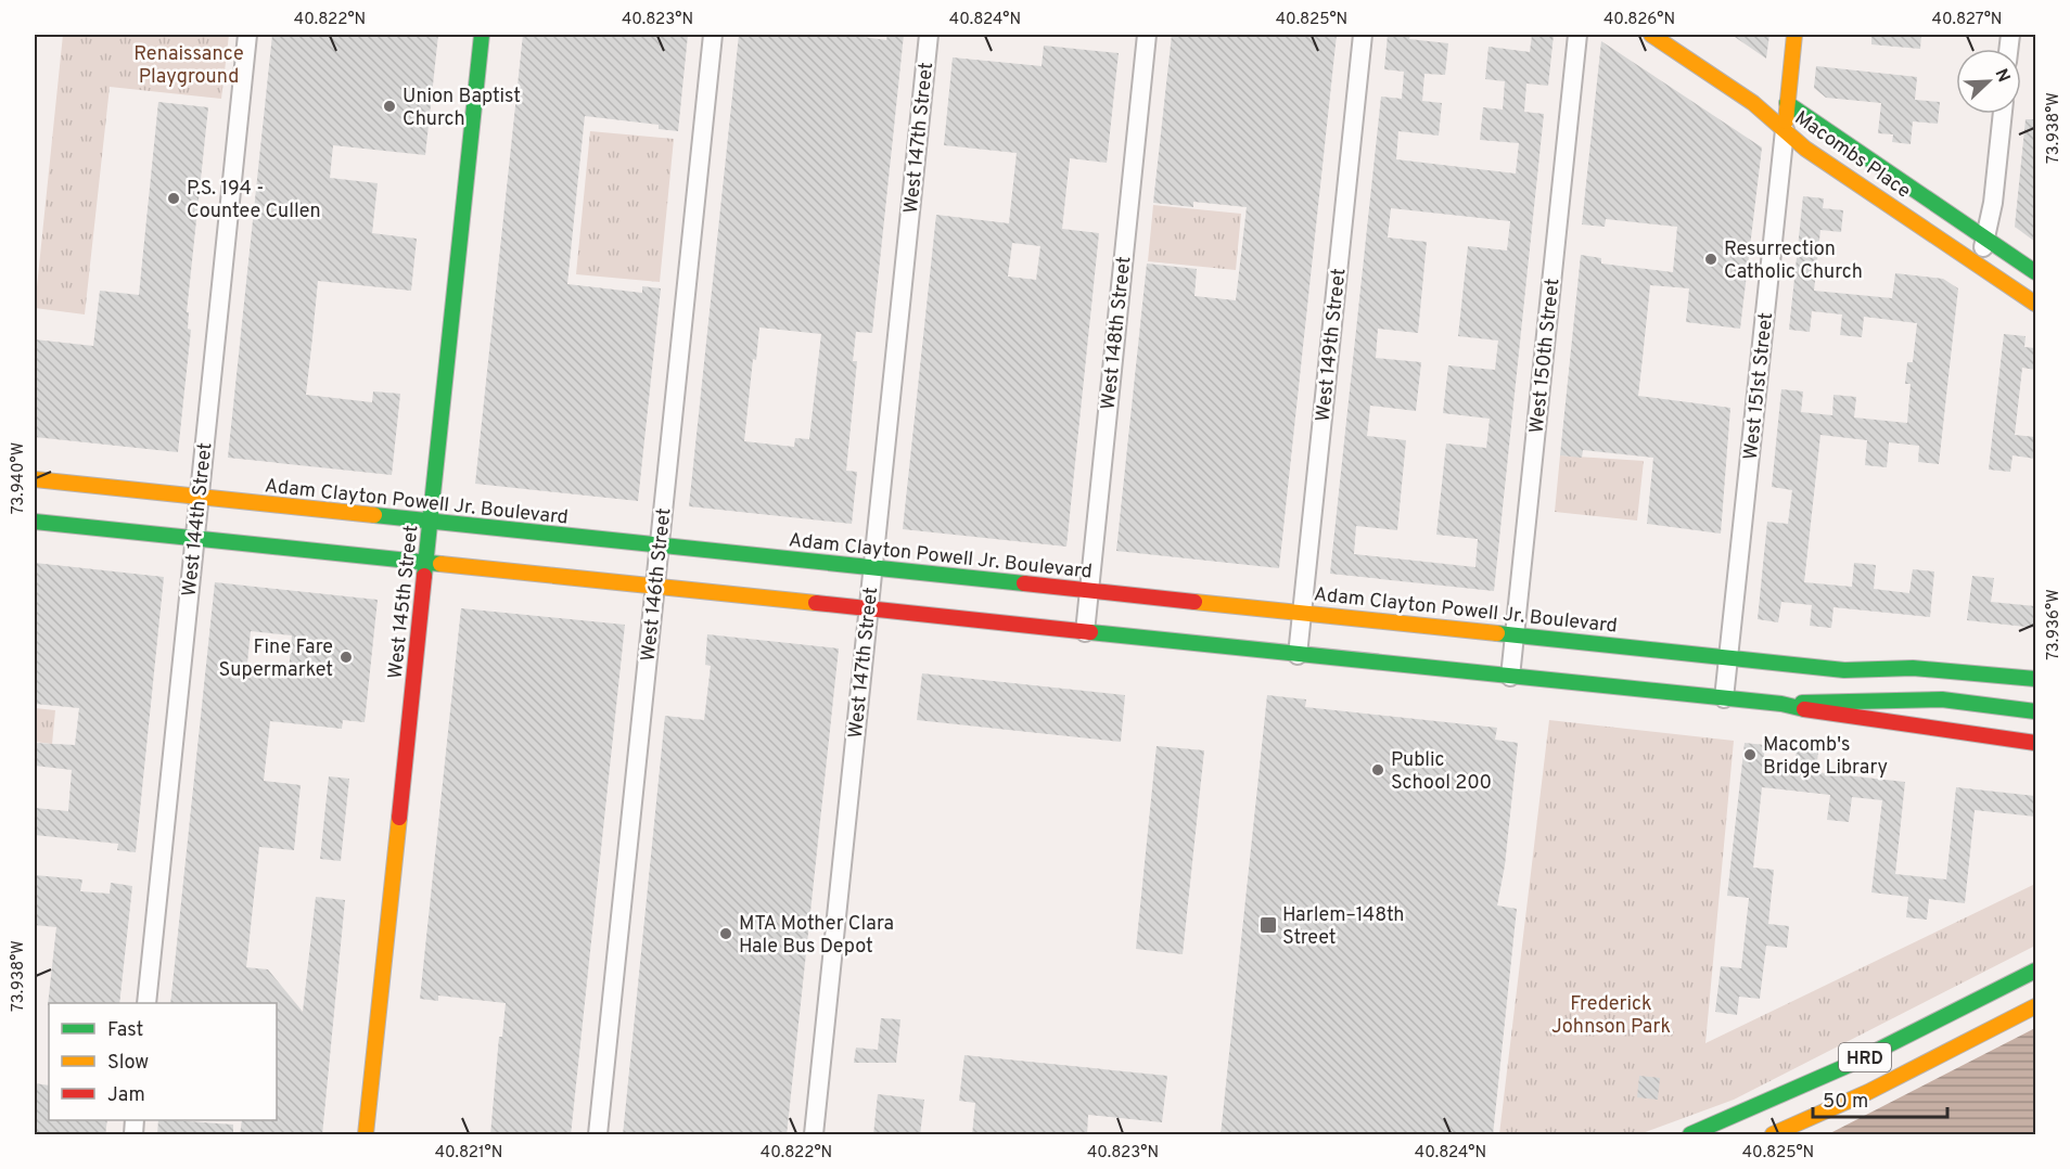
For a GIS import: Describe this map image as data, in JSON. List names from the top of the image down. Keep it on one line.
{"streets":{"main road":["Macombs Place","West 151st Street","Adam Clayton Powell Jr. Boulevard","West 145th Street","HRD"],"street":["West 147th Street","West 148th Street","West 149th Street","West 150th Street","West 144th Street","West 146th Street"]},"crossings":[["West 147th Street","Adam Clayton Powell Jr. Boulevard"],["Macombs Place","West 151st Street"],["West 148th Street","Adam Clayton Powell Jr. Boulevard"],["West 149th Street","Adam Clayton Powell Jr. Boulevard"],["West 150th Street","Adam Clayton Powell Jr. Boulevard"],["West 151st Street","Adam Clayton Powell Jr. Boulevard"],["Adam Clayton Powell Jr. Boulevard","West 144th Street"],["Adam Clayton Powell Jr. Boulevard","West 146th Street"],["Adam Clayton Powell Jr. Boulevard","West 145th Street"]],"parks":["Renaissance Playground","Frederick Johnson Park"],"places":{"other":["Union Baptist Church","P.S. 194 - Countee Cullen","Resurrection Catholic Church","Fine Fare Supermarket","Macomb's Bridge Library","Public School 200","MTA Mother Clara Hale Bus Depot"],"transit":["Harlem–148th Street"]},"legend":["Fast","Slow","Jam"],"scale_bar":"50 m","north":"top right","coordinates":["40.822°N","40.823°N","40.824°N","40.825°N","40.826°N","40.827°N","73.938°W","73.940°W","73.936°W","40.821°N"]}
